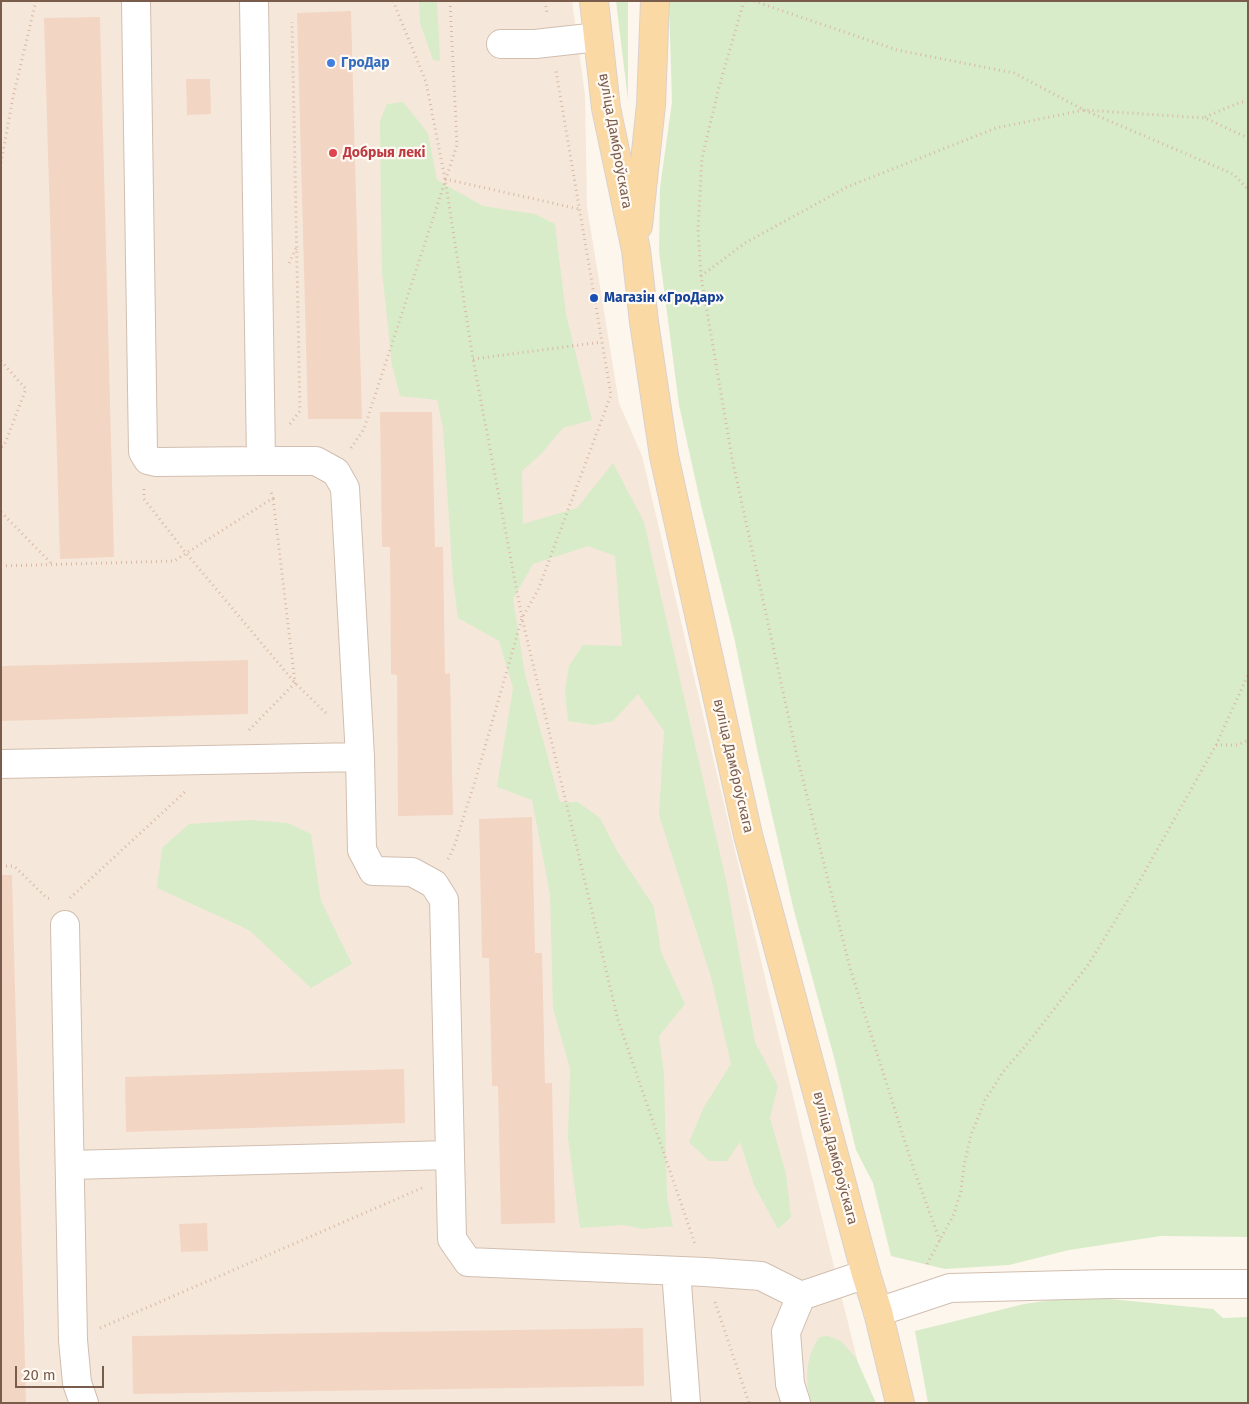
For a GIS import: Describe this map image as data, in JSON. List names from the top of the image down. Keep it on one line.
{"streets":{"main road":["вуліца Дамброўскага"]},"places":["ГроДар","Добрыя лекі","Магазін «ГроДар»"],"scale_bar":"20 m"}
